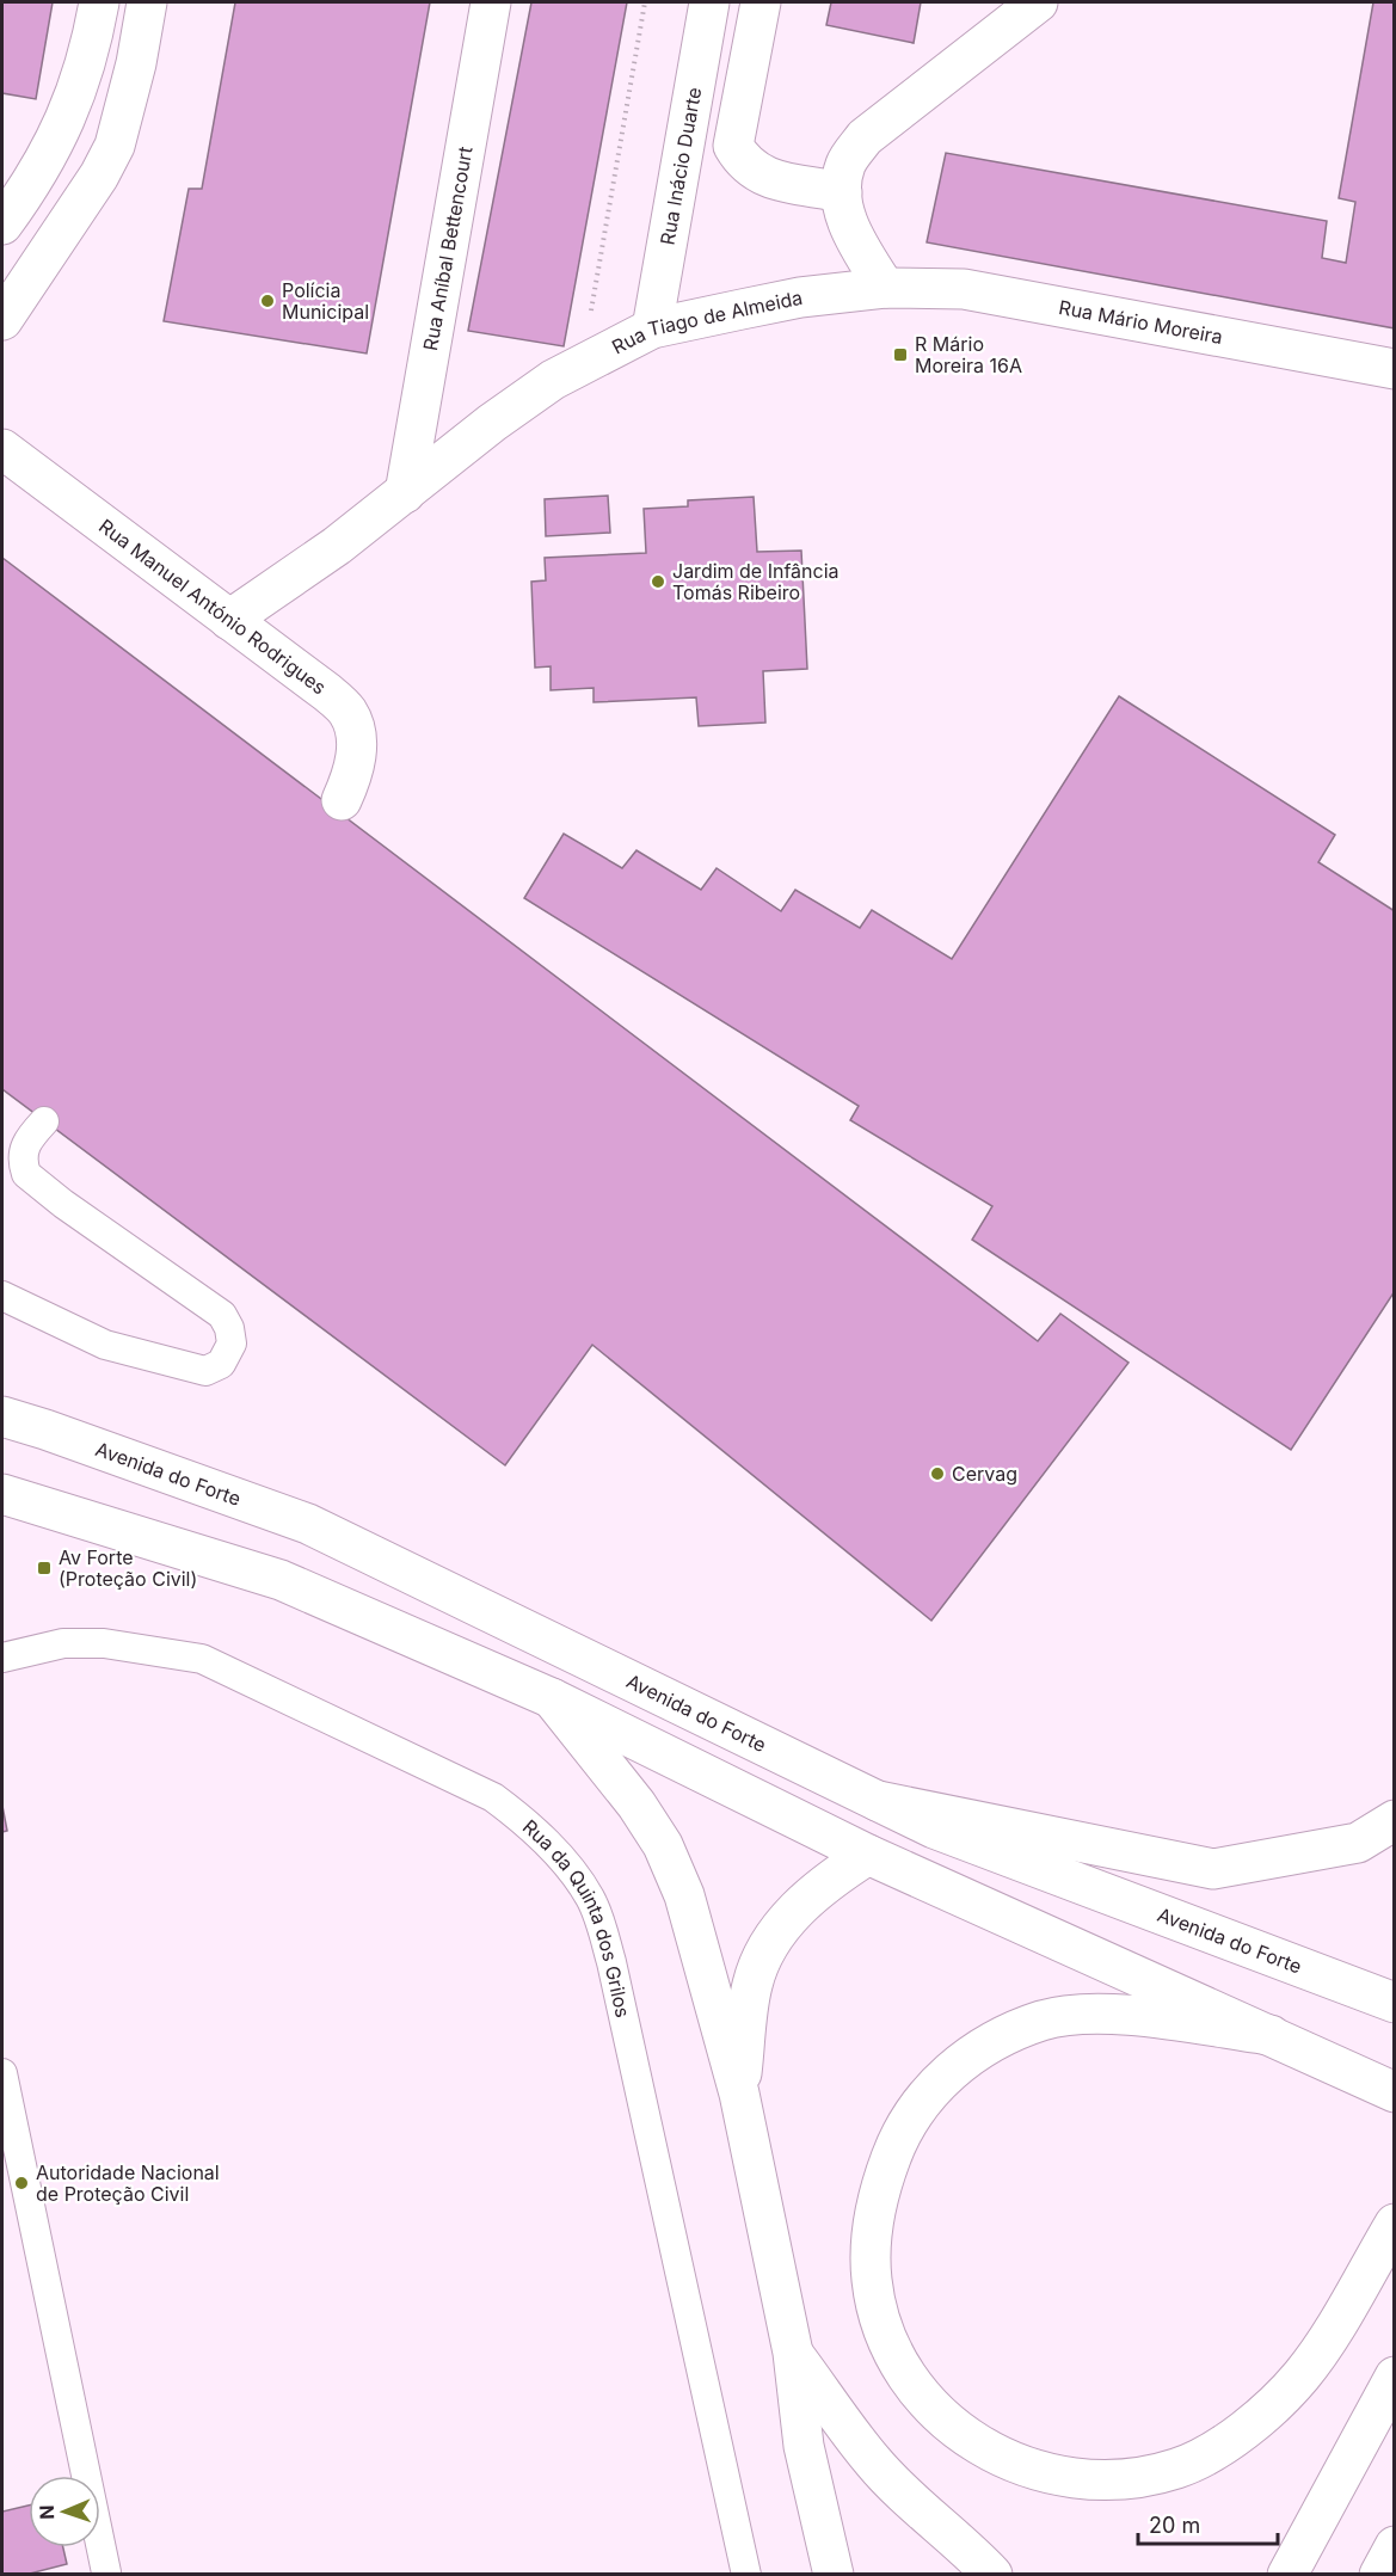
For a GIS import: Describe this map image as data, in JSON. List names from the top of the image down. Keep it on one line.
{"streets":{"main road":["Rua Inácio Duarte","Rua Aníbal Bettencourt","Rua Mário Moreira","Rua Tiago de Almeida","Rua Manuel António Rodrigues","Avenida do Forte"],"lane":["Rua da Quinta dos Grilos"]},"crossings":[["Rua Inácio Duarte","Rua Tiago de Almeida"],["Rua Aníbal Bettencourt","Rua Tiago de Almeida"],["Rua Mário Moreira","Rua Tiago de Almeida"],["Rua Tiago de Almeida","Rua Manuel António Rodrigues"]],"places":{"other":["Polícia Municipal","Jardim de Infância Tomás Ribeiro","Cervag","Autoridade Nacional de Proteção Civil"],"transit":["R Mário Moreira 16A","Av Forte (Proteção Civil)"]},"scale_bar":"20 m","north":"left"}
